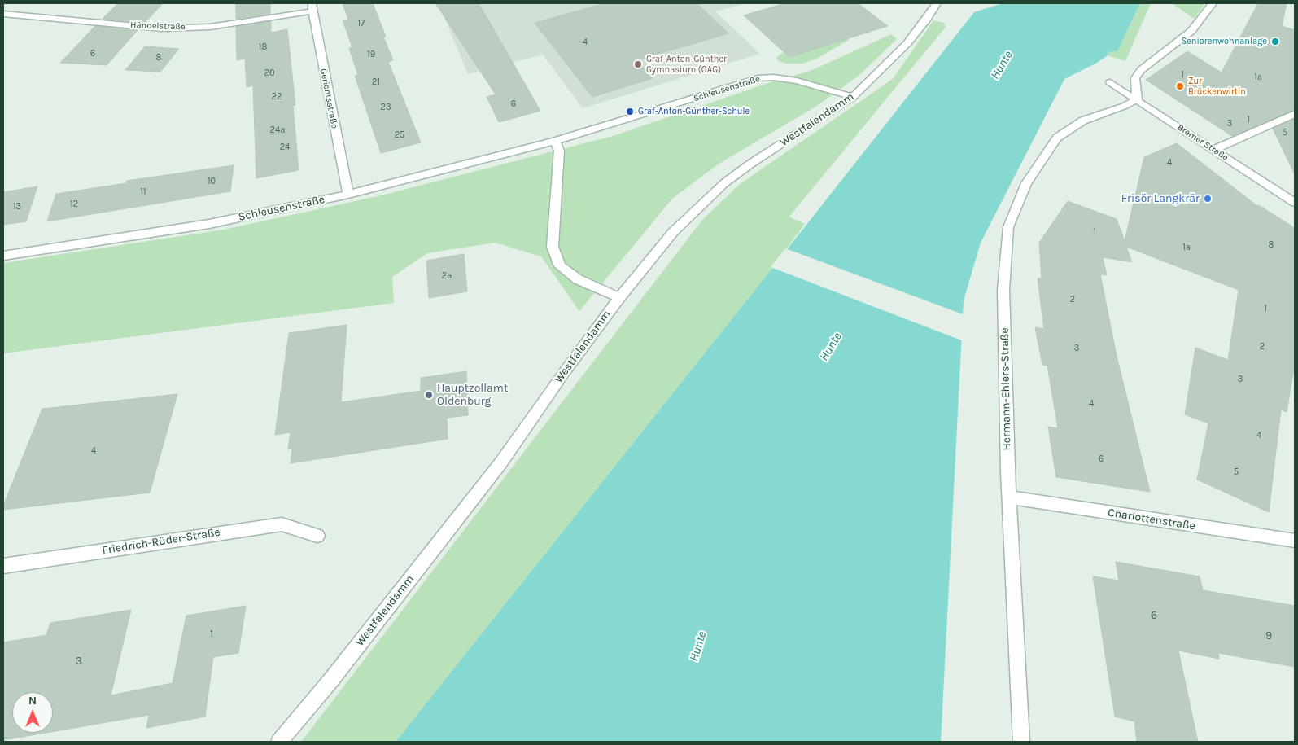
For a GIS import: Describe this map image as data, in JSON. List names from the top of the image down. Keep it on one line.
{"streets":{"street":["Händelstraße","Schleusenstraße","Gerichtsstraße","Westfalendamm","Bremer Straße","Hermann-Ehlers-Straße","Charlottenstraße","Friedrich-Rüder-Straße"]},"crossings":[["Händelstraße","Gerichtsstraße"],["Schleusenstraße","Gerichtsstraße"],["Schleusenstraße","Westfalendamm"],["Bremer Straße","Hermann-Ehlers-Straße"],["Hermann-Ehlers-Straße","Charlottenstraße"]],"water":["Hunte"],"places":["Seniorenwohnanlage","Graf-Anton-Günther Gymnasium (GAG)","Zur Brückenwirtin","Graf-Anton-Günther-Schule","Frisör Langkrär","Hauptzollamt Oldenburg"],"house_numbers":["17","4","18","6","19","8","20","1","1a","21","22","6","23","1","3","24a","5","25","24","4","10","11","12","13","1","8","1a","2a","2","1","2","3","3","4","4","4","6","5","6","1","9","3"],"north":"top"}
